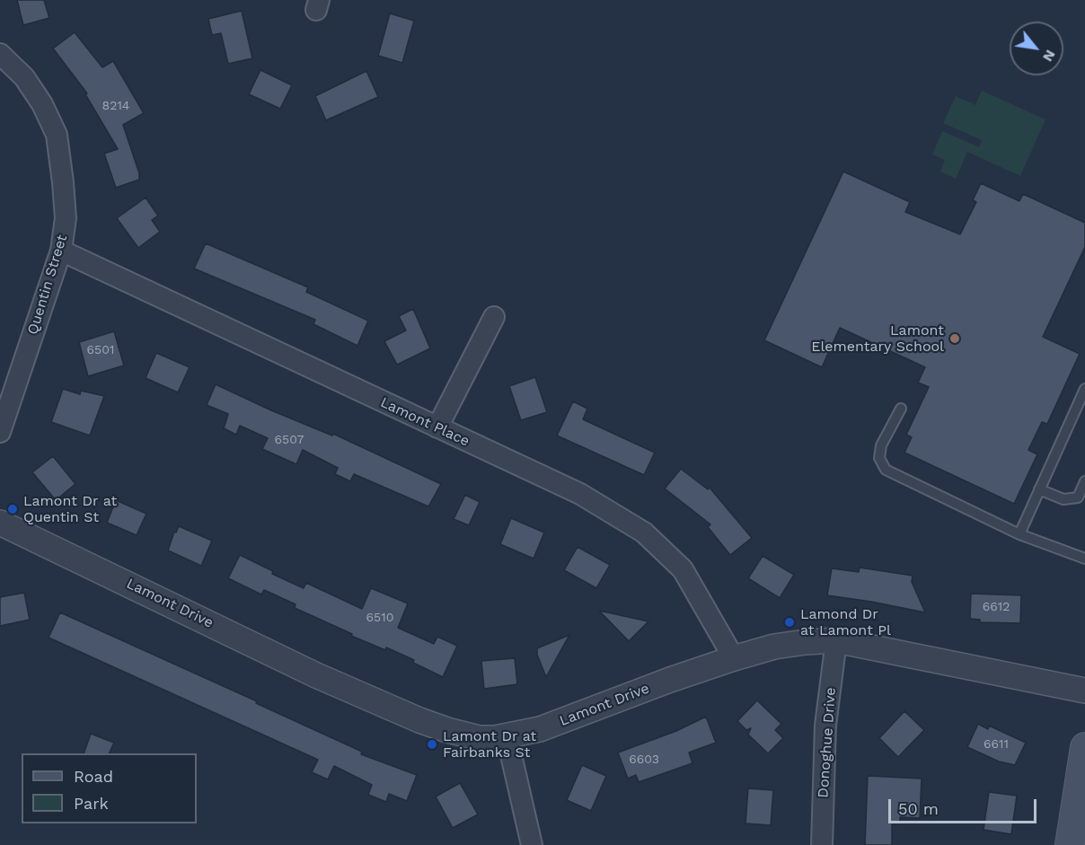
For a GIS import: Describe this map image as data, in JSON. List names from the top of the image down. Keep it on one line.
{"streets":{"street":["Quentin Street","Lamont Place","Lamont Drive","Donoghue Drive"]},"crossings":[["Quentin Street","Lamont Place"],["Lamont Place","Lamont Drive"],["Lamont Drive","Donoghue Drive"]],"places":["Lamont Elementary School","Lamont Dr at Quentin St","Lamond Dr at Lamont Pl","Lamont Dr at Fairbanks St"],"house_numbers":["8214","6501","6507","6612","6510","6611","6603"],"legend":["Road","Park"],"scale_bar":"50 m","north":"bottom right"}
